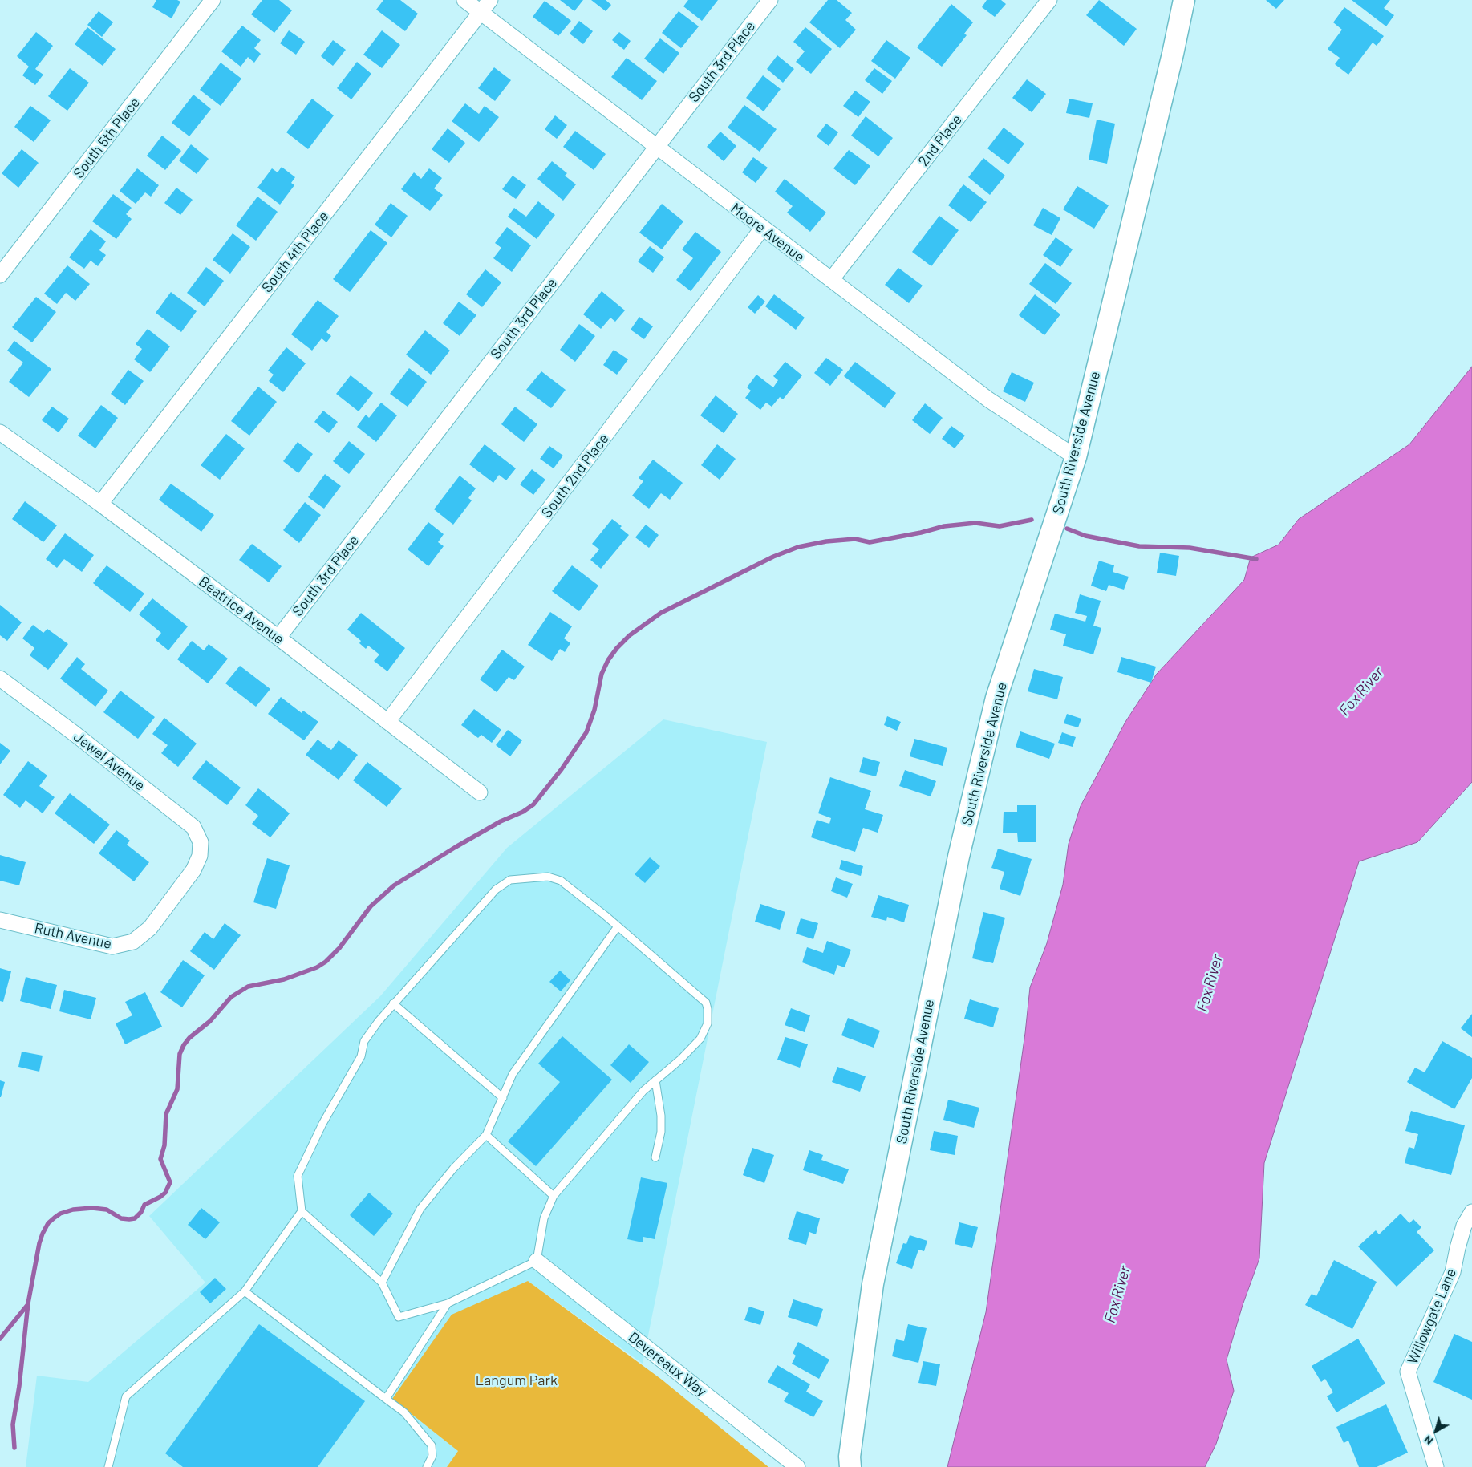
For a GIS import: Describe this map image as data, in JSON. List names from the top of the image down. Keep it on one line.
{"streets":{"main road":["South Riverside Avenue"],"street":["South 3rd Place","South 5th Place","2nd Place","Moore Avenue","South 4th Place","South 2nd Place","Beatrice Avenue","Jewel Avenue","Ruth Avenue","Willowgate Lane","Devereaux Way"]},"crossings":[["South 3rd Place","Moore Avenue"],["South 3rd Place","Beatrice Avenue"],["2nd Place","Moore Avenue"],["Moore Avenue","South 4th Place"],["Moore Avenue","South Riverside Avenue"],["Moore Avenue","South 2nd Place"],["South 4th Place","Beatrice Avenue"],["South 2nd Place","Beatrice Avenue"],["Jewel Avenue","Ruth Avenue"]],"water":["Fox River"],"parks":["Langum Park"],"north":"bottom left"}
